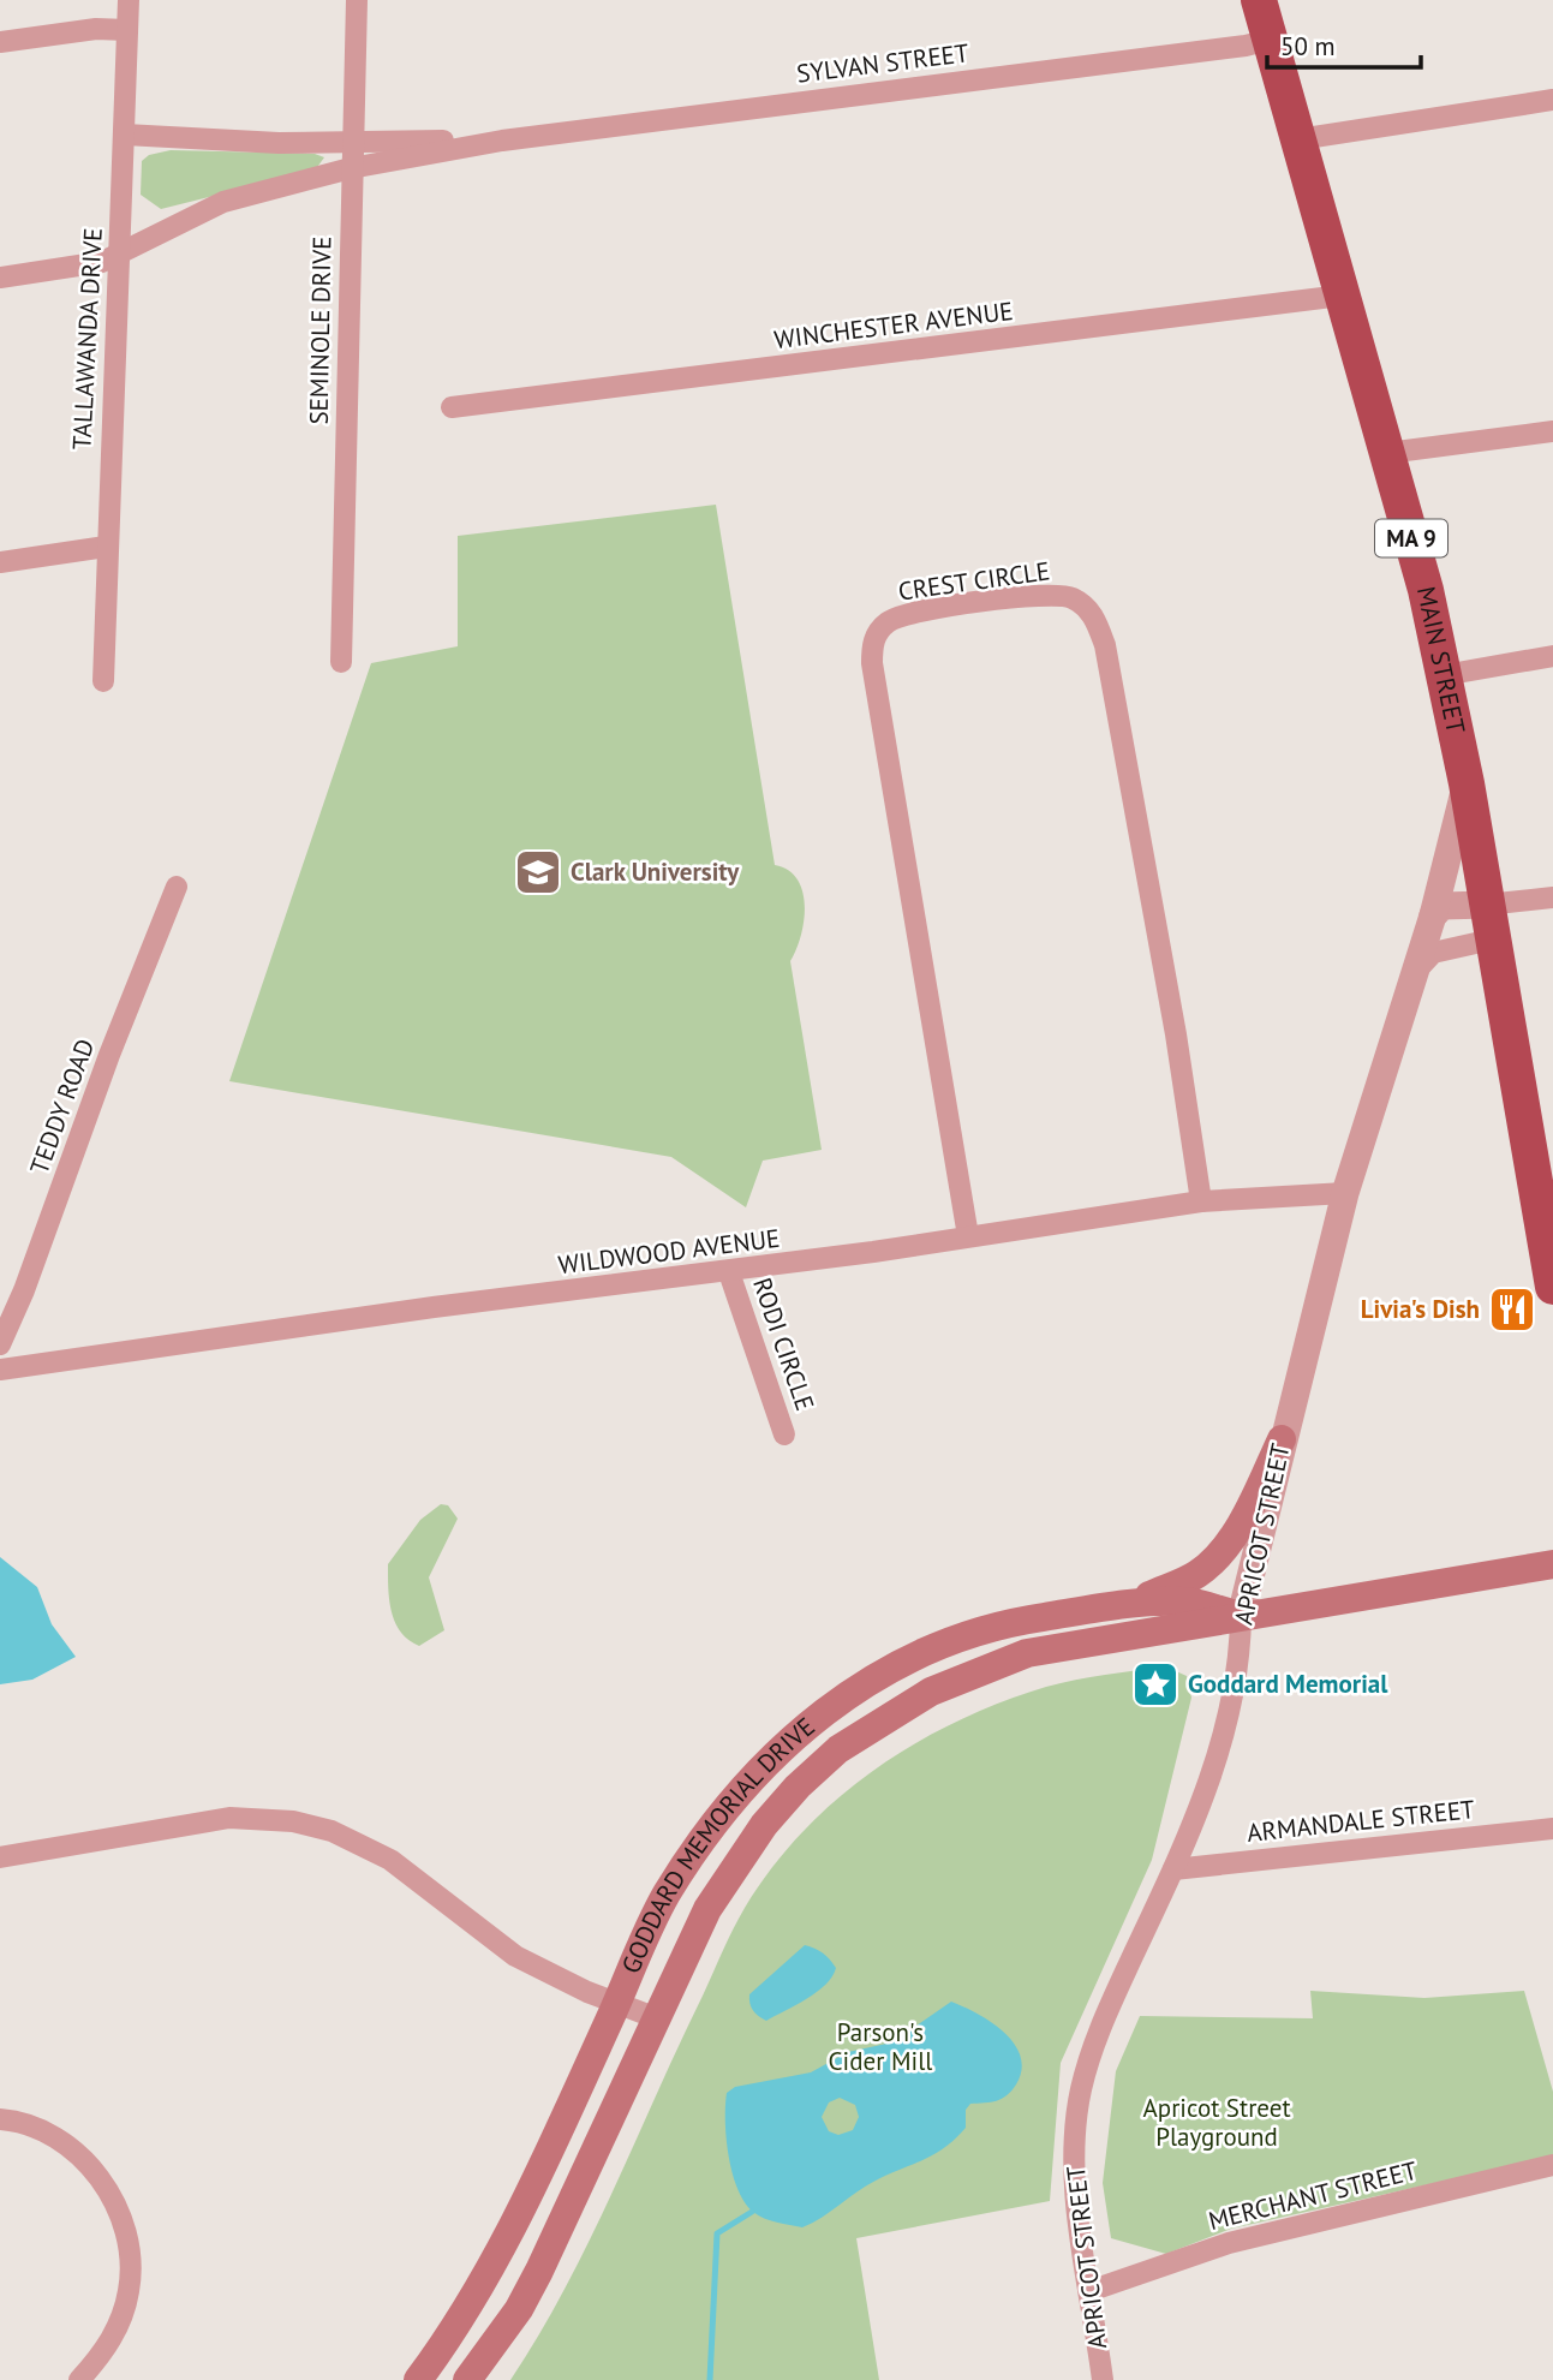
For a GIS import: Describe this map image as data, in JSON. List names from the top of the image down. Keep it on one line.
{"streets":{"highway":["MA 9","MAIN STREET"],"main road":["GODDARD MEMORIAL DRIVE"],"street":["SYLVAN STREET","WINCHESTER AVENUE","SEMINOLE DRIVE","TALLAWANDA DRIVE","CREST CIRCLE","TEDDY ROAD","WILDWOOD AVENUE","RODI CIRCLE","APRICOT STREET","ARMANDALE STREET","MERCHANT STREET"]},"crossings":[["SYLVAN STREET","SEMINOLE DRIVE"],["SYLVAN STREET","TALLAWANDA DRIVE"],["SYLVAN STREET","MAIN STREET"],["WINCHESTER AVENUE","MAIN STREET"],["CREST CIRCLE","WILDWOOD AVENUE"],["MAIN STREET","APRICOT STREET"],["WILDWOOD AVENUE","RODI CIRCLE"],["WILDWOOD AVENUE","APRICOT STREET"],["APRICOT STREET","ARMANDALE STREET"],["APRICOT STREET","GODDARD MEMORIAL DRIVE"],["APRICOT STREET","MERCHANT STREET"]],"parks":["Parson's Cider Mill","Apricot Street Playground"],"places":{"school or university":["Clark University"],"restaurant":["Livia's Dish"],"place":["Goddard Memorial"]},"scale_bar":"50 m"}
